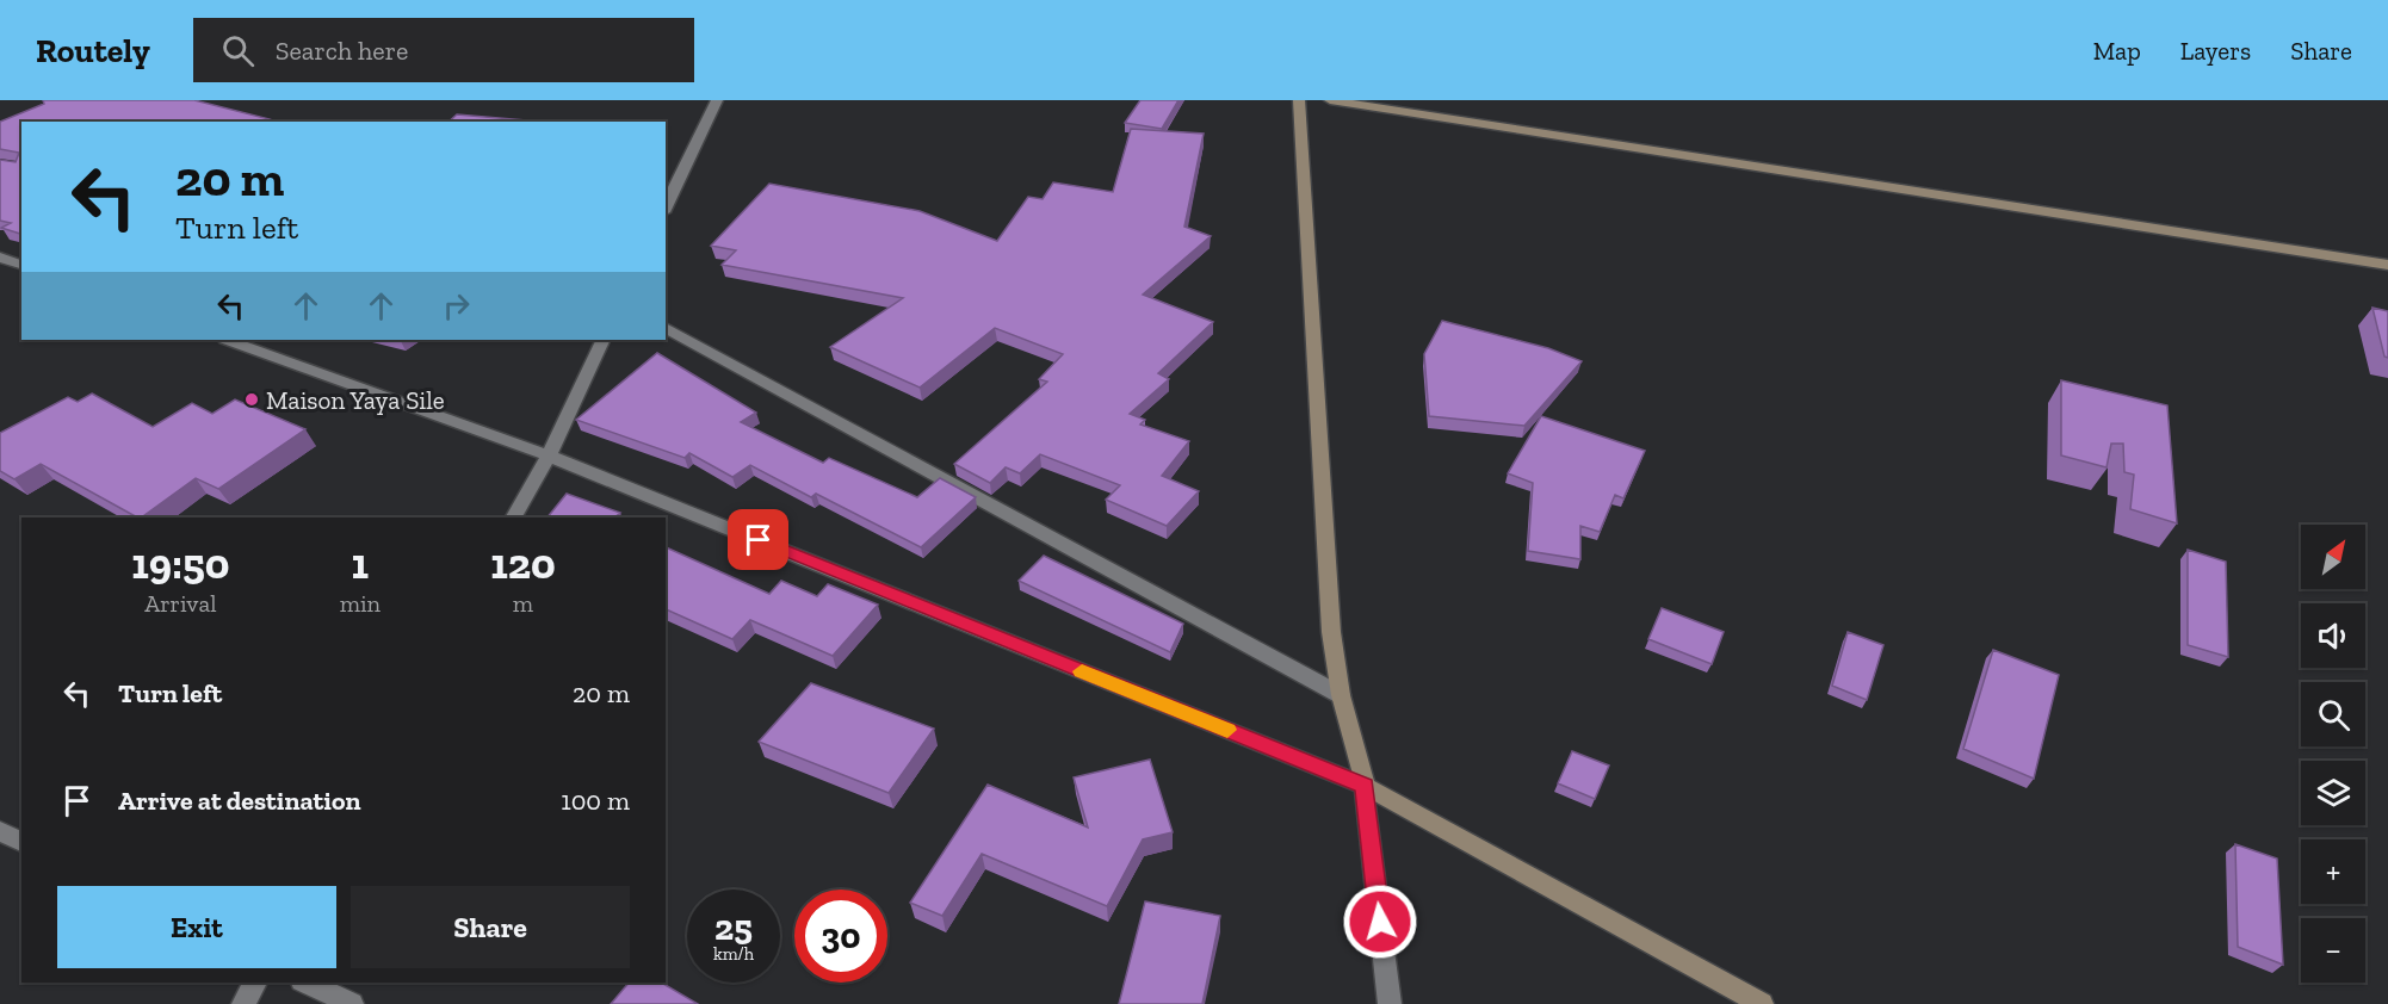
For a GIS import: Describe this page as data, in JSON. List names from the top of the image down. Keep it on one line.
{"places":["Maison Yaya Sile"],"north":"top right","page":{"header":"Routely","search":"Search here","nav":["Map","Layers","Share"],"turn":["20 m","Turn left"],"eta":["19:50","Arrival","1","min","120","m"],"map_buttons":["+","−"],"list":[{"name":"Turn left","value":"20 m"},{"name":"Arrive at destination","value":"100 m"}],"buttons":["Exit","Share"],"speed":"25 km/h","limit":"30"}}
